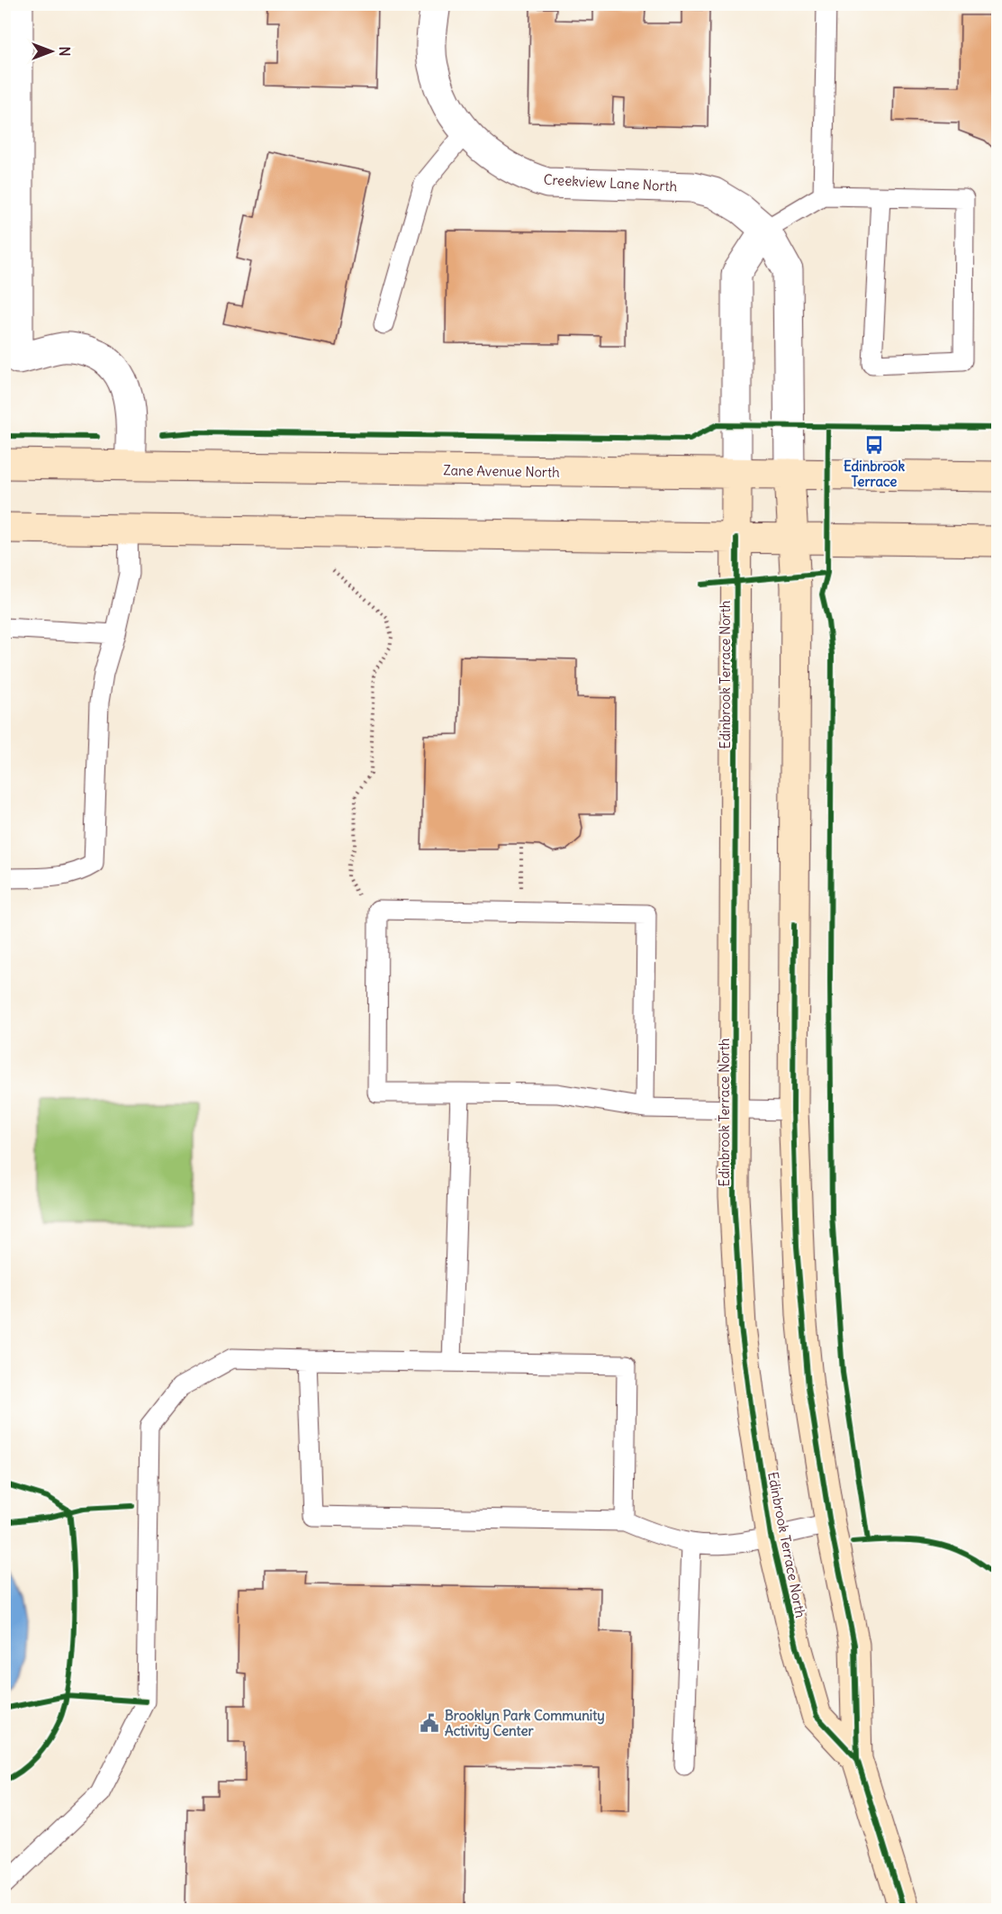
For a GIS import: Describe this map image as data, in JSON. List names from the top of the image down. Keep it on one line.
{"streets":{"street":["Creekview Lane North","Zane Avenue North","Edinbrook Terrace North"]},"crossings":[["Creekview Lane North","Zane Avenue North"],["Creekview Lane North","Edinbrook Terrace North"],["Zane Avenue North","Edinbrook Terrace North"]],"places":{"bus stop":["Edinbrook Terrace"],"public building":["Brooklyn Park Community Activity Center"]},"north":"right"}
